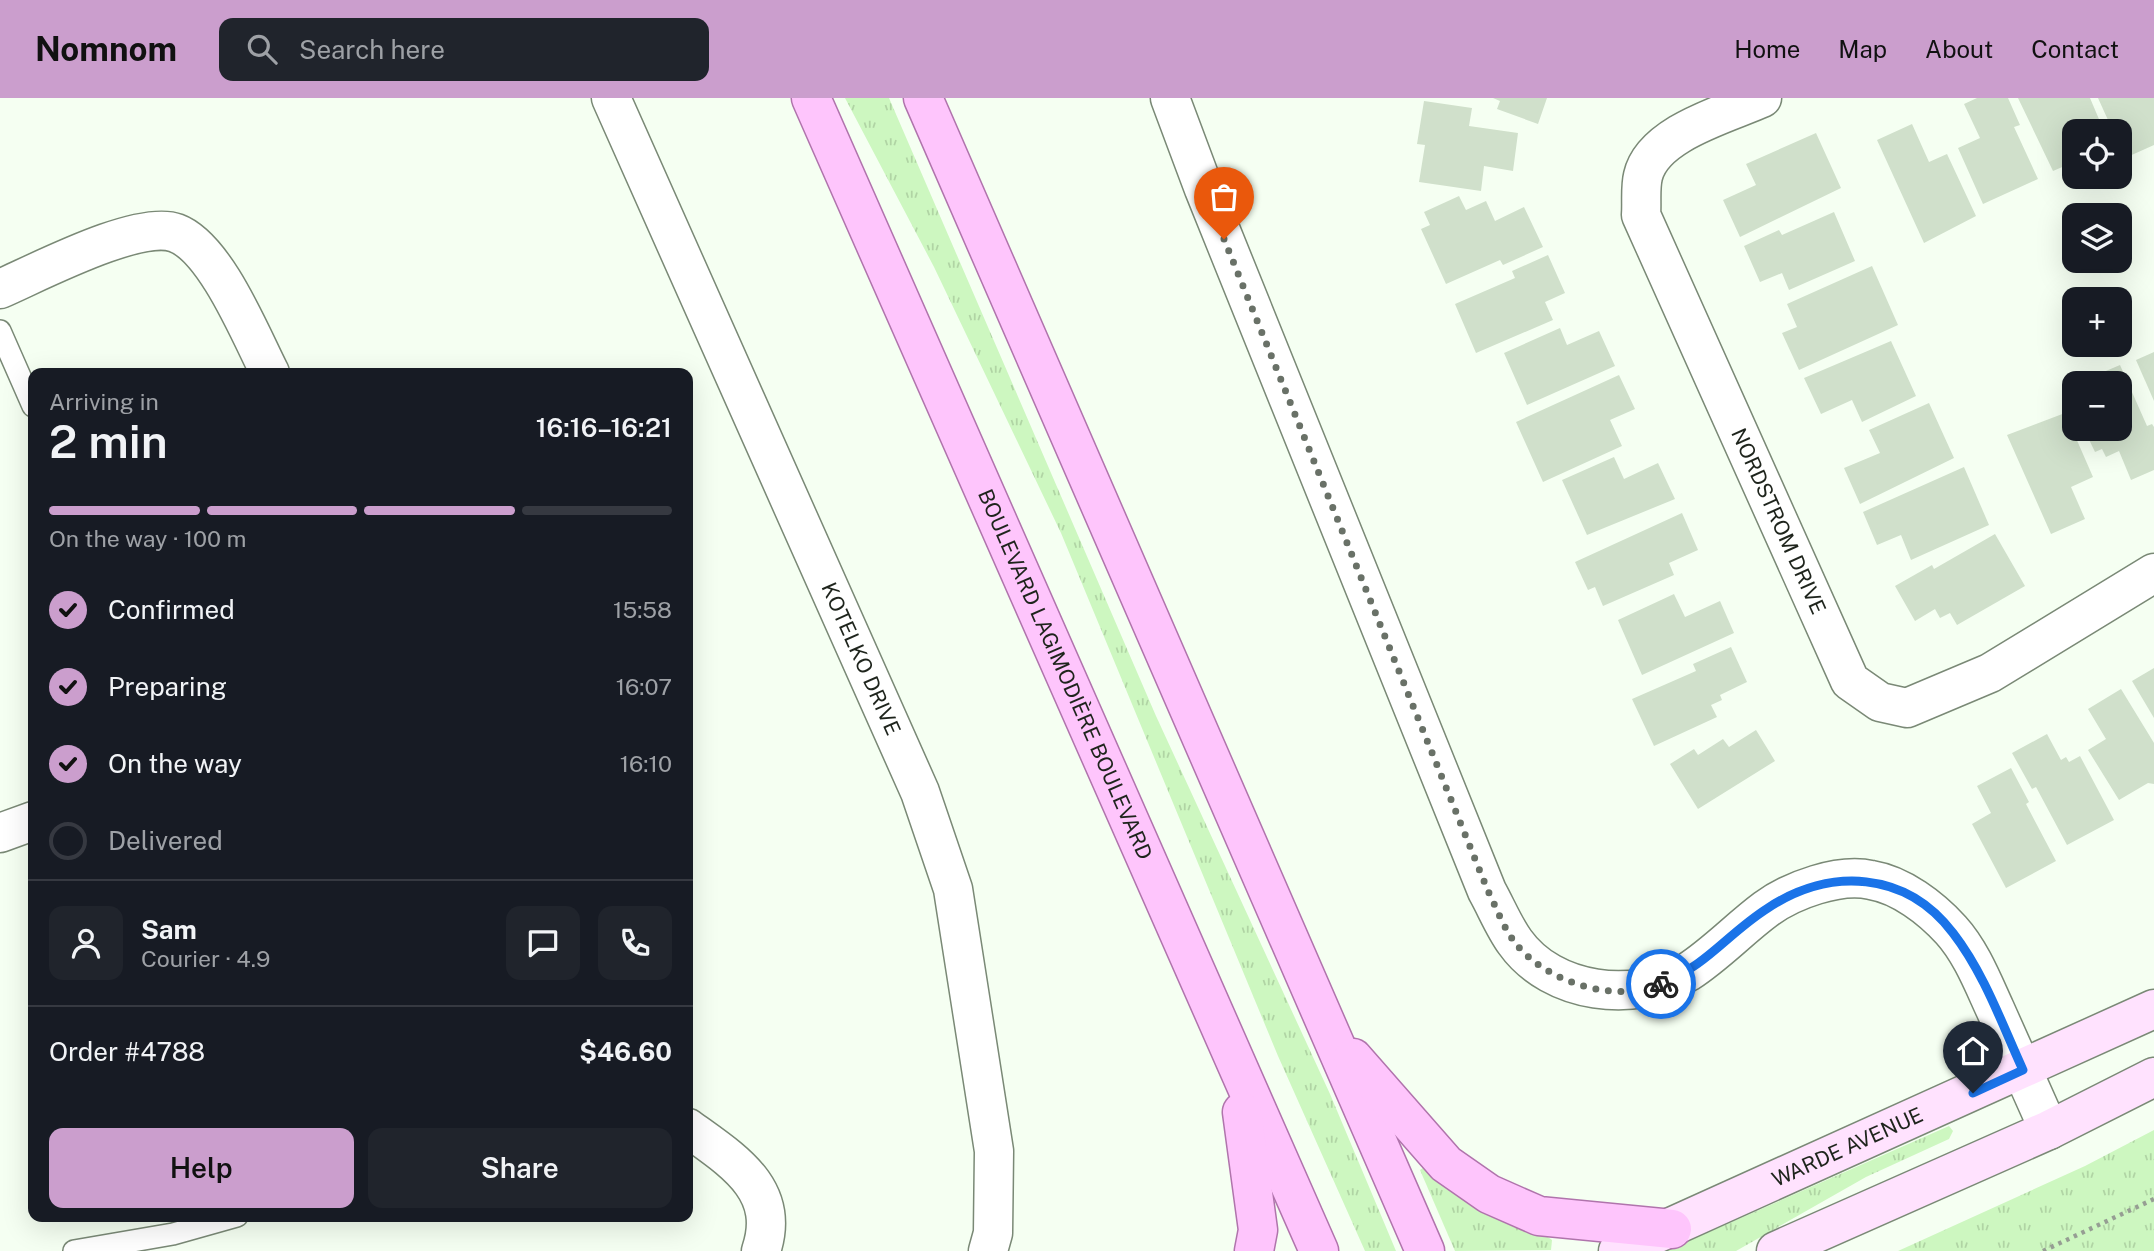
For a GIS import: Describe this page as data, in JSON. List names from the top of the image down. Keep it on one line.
{"streets":{"main road":["BOULEVARD LAGIMODIÈRE BOULEVARD"],"street":["NORDSTROM DRIVE","KOTELKO DRIVE","WARDE AVENUE"]},"page":{"header":"Nomnom","search":"Search here","nav":["Home","Map","About","Contact"],"map_buttons":["+","−"],"heading":["2 min","Arriving in","16:16–16:21"],"panel":["Sam","Courier · 4.9","Order #4788","$46.60"],"bar":"On the way · 100 m","list":[["Confirmed","15:58"],["Preparing","16:07"],["On the way","16:10"],"Delivered"],"buttons":["Help","Share"]}}
